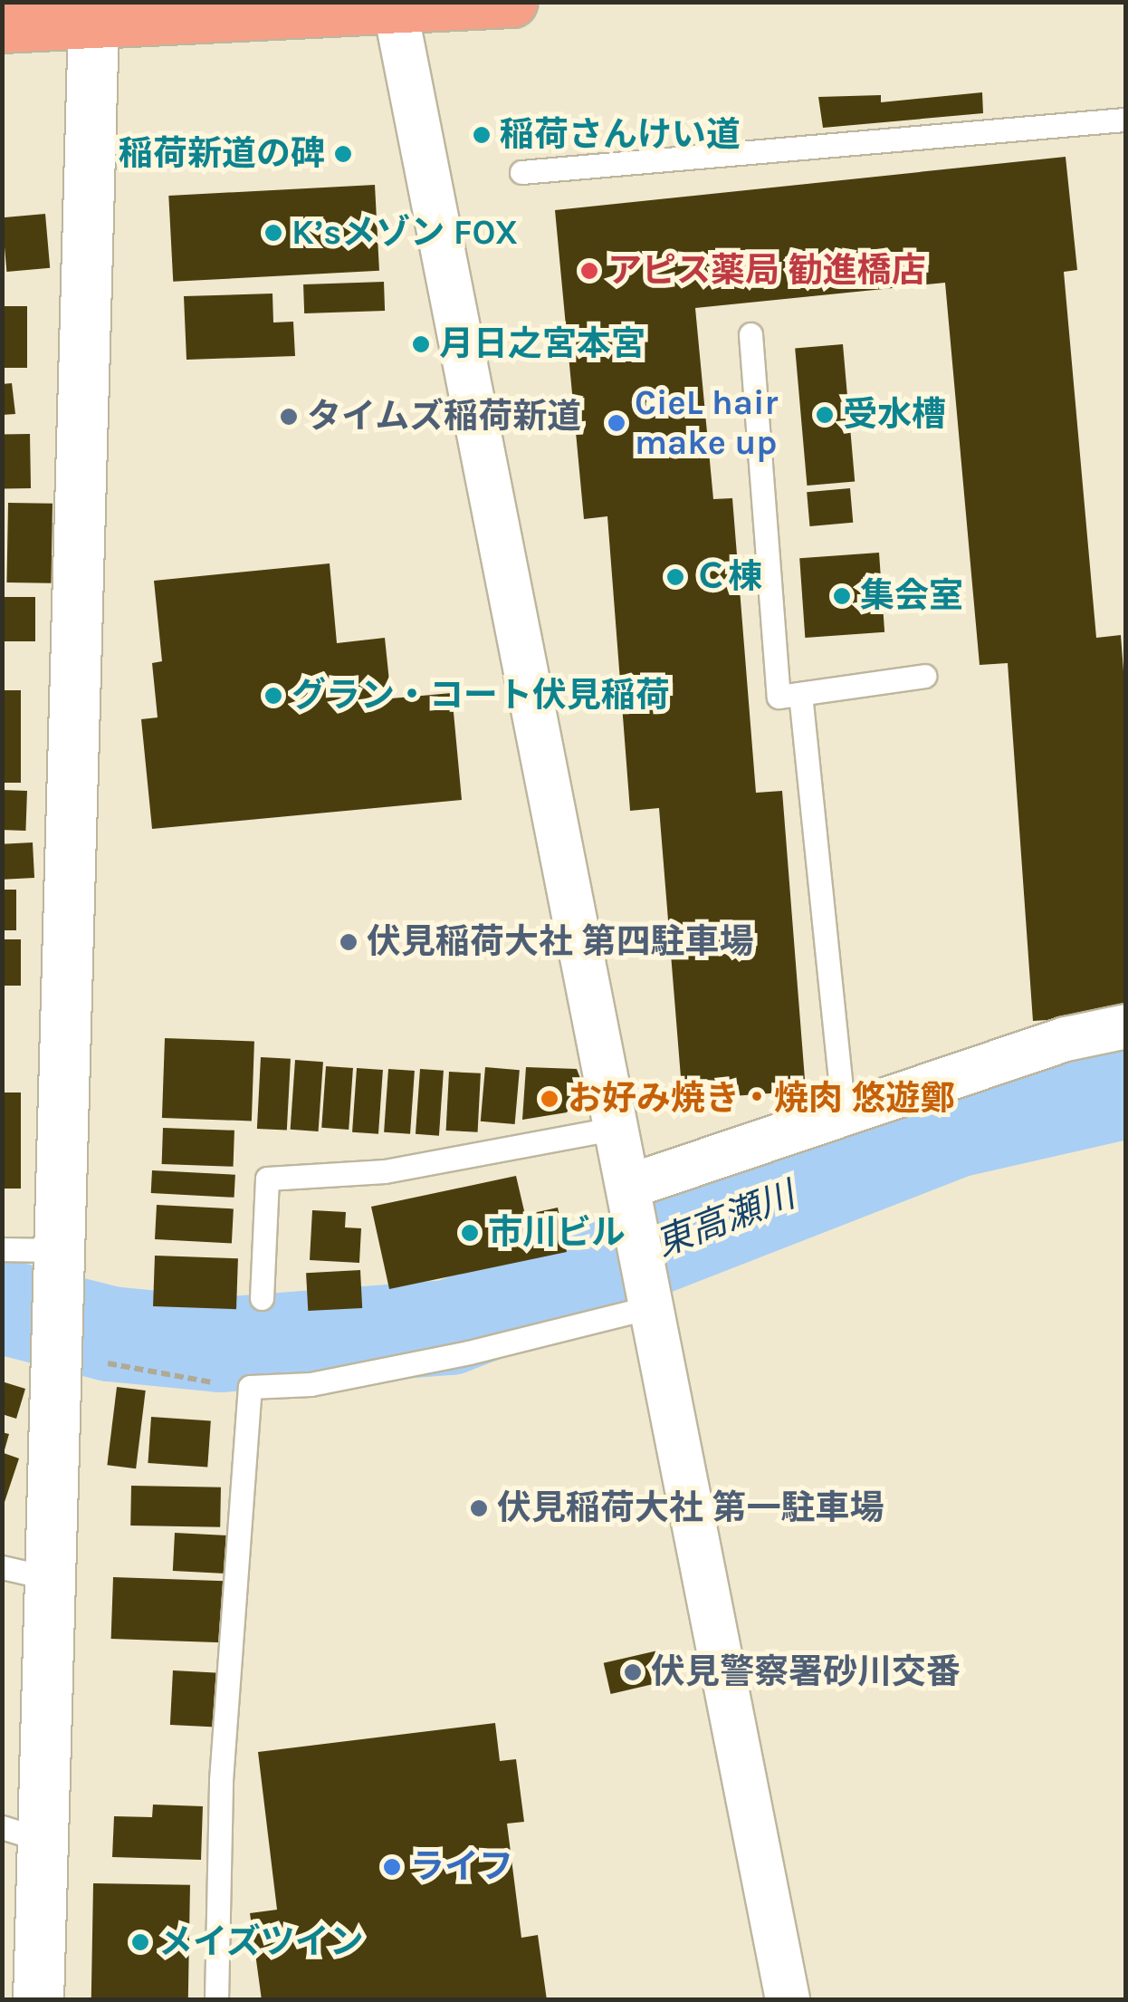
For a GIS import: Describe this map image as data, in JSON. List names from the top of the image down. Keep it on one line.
{"water":["東高瀬川"],"places":["稲荷さんけい道","稲荷新道の碑","K’sメゾン FOX","アピス薬局 勧進橋店","月日之宮本宮","受水槽","タイムズ稲荷新道","CieL hair make up","Ｃ棟","集会室","グラン・コート伏見稲荷","伏見稲荷大社 第四駐車場","お好み焼き・焼肉 悠遊鄭","市川ビル","伏見稲荷大社 第一駐車場","伏見警察署砂川交番","ライフ","メイズツイン"]}
